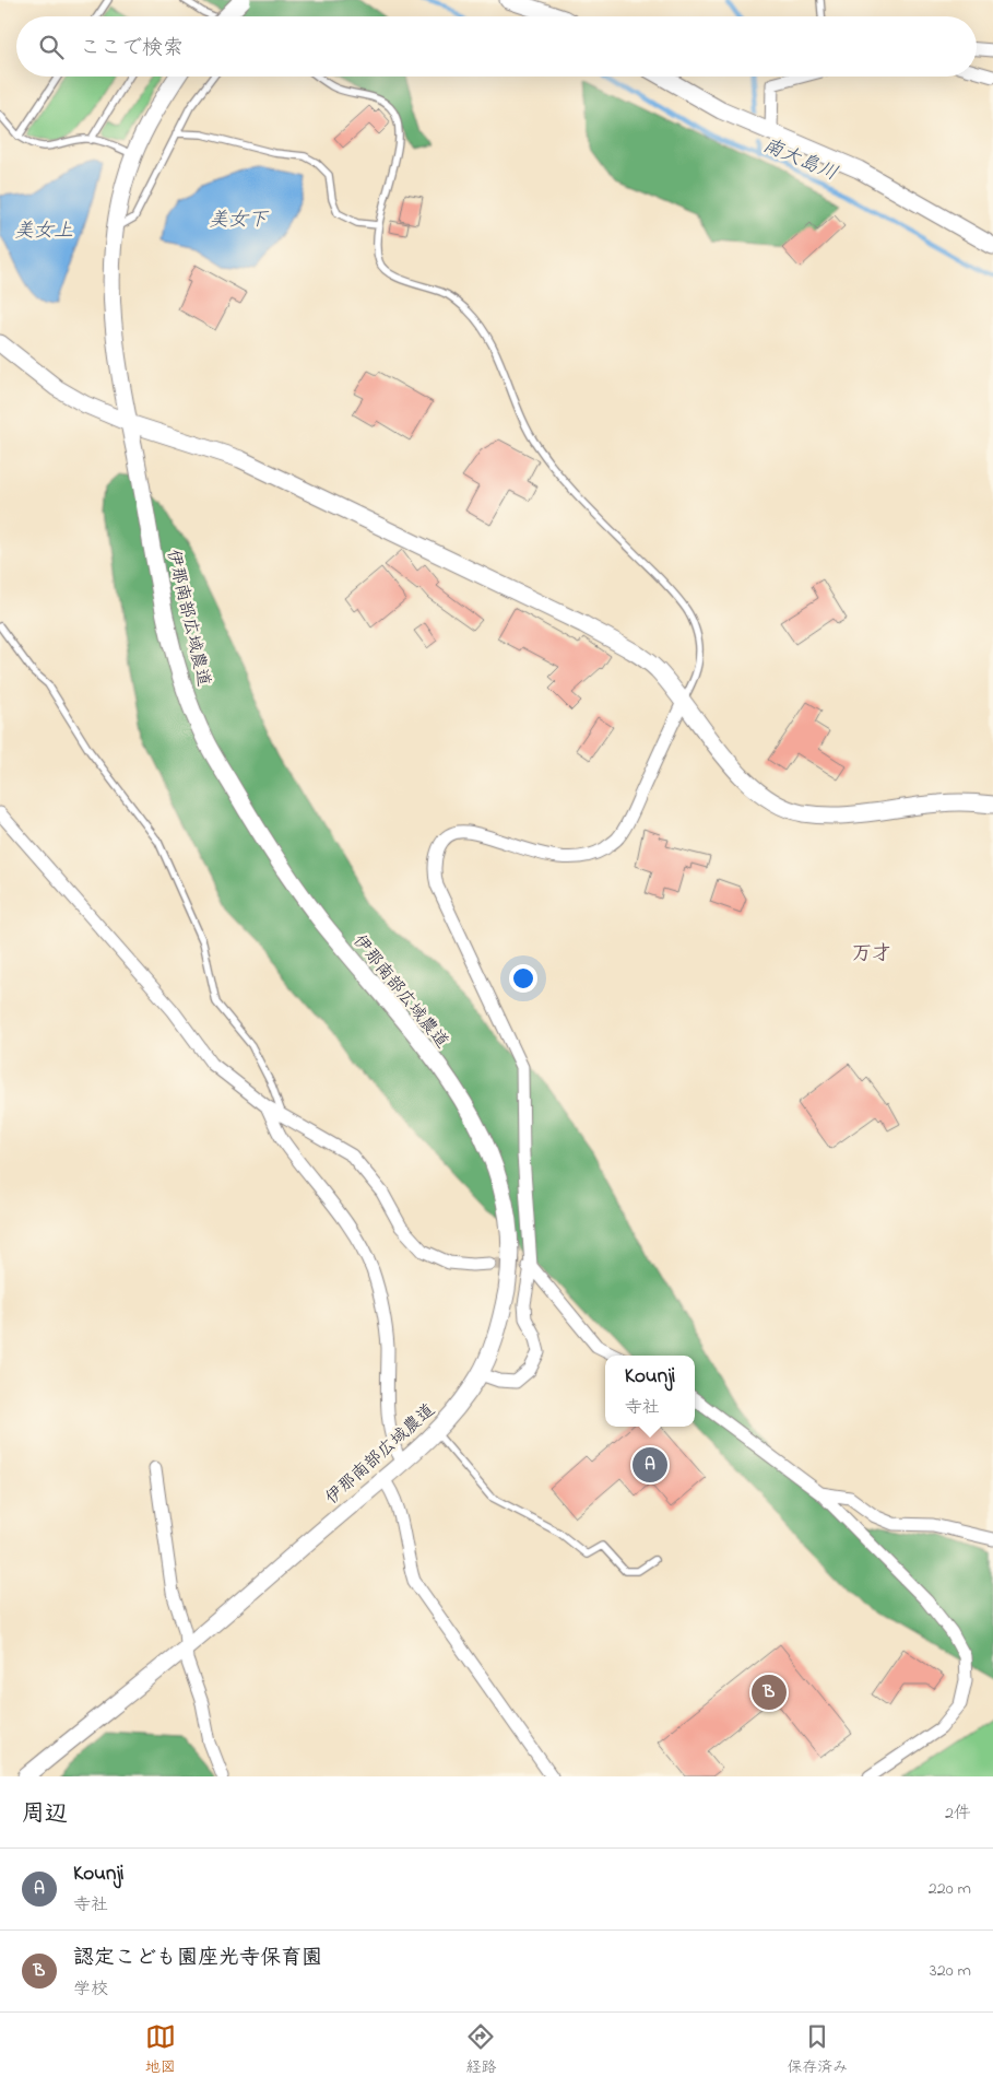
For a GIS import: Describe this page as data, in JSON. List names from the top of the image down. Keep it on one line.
{"streets":{"street":["伊那南部広域農道"]},"districts":["万才"],"water":["南大島川","美女下","美女上"],"page":{"search":"ここで検索","popup":["Kounji","寺社"],"pins":["A","B"],"heading":["周辺","2件"],"list":[{"mark":"A","name":"Kounji","note":"寺社","value":"220 m"},{"mark":"B","name":"認定こども園座光寺保育園","note":"学校","value":"320 m"}],"nav":["地図","経路","保存済み"]}}
